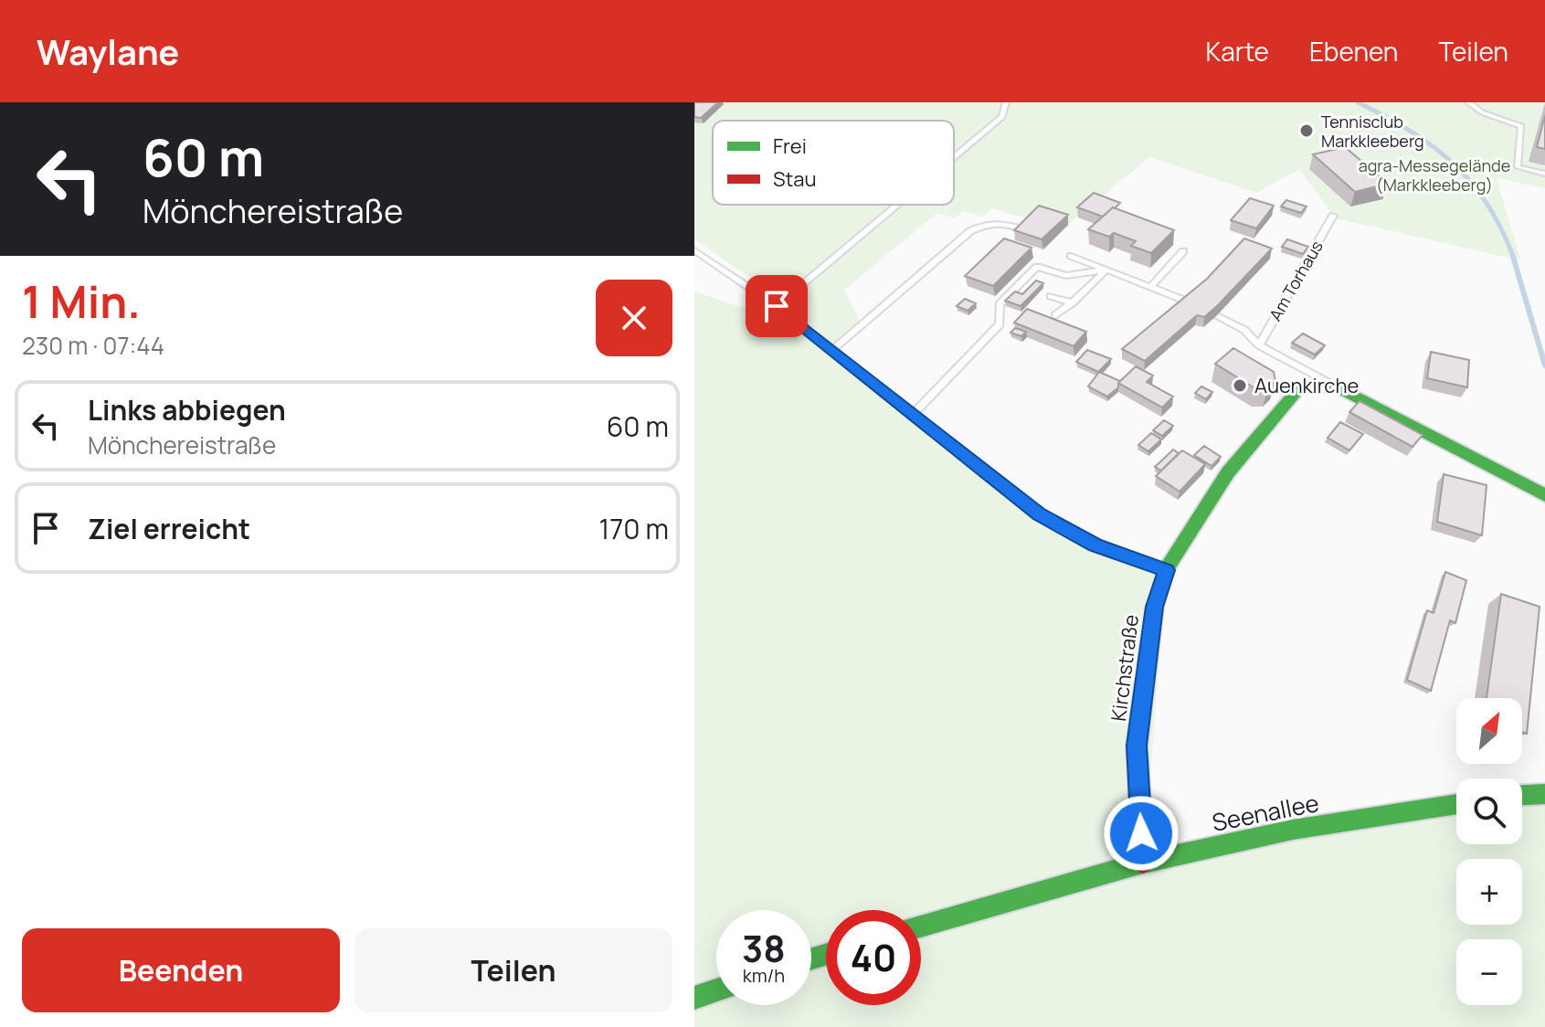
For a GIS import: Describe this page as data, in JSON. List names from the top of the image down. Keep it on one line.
{"streets":{"street":["Kirchstraße","Seenallee"],"lane":["Am Torhaus"]},"crossings":[["Am Torhaus","Kirchstraße"],["Kirchstraße","Seenallee"]],"parks":["agra-Messegelände (Markkleeberg)"],"places":["Tennisclub Markkleeberg","Auenkirche"],"legend":["Frei","Stau"],"north":"top right","page":{"header":"Waylane","nav":["Karte","Ebenen","Teilen"],"turn":["60 m","Mönchereistraße"],"heading":["1 Min.","230 m · 07:44"],"list":[{"name":"Links abbiegen","note":"Mönchereistraße","value":"60 m"},{"name":"Ziel erreicht","value":"170 m"}],"map_buttons":["+","−"],"speed":"38 km/h","limit":"40","buttons":["Beenden","Teilen"]}}
